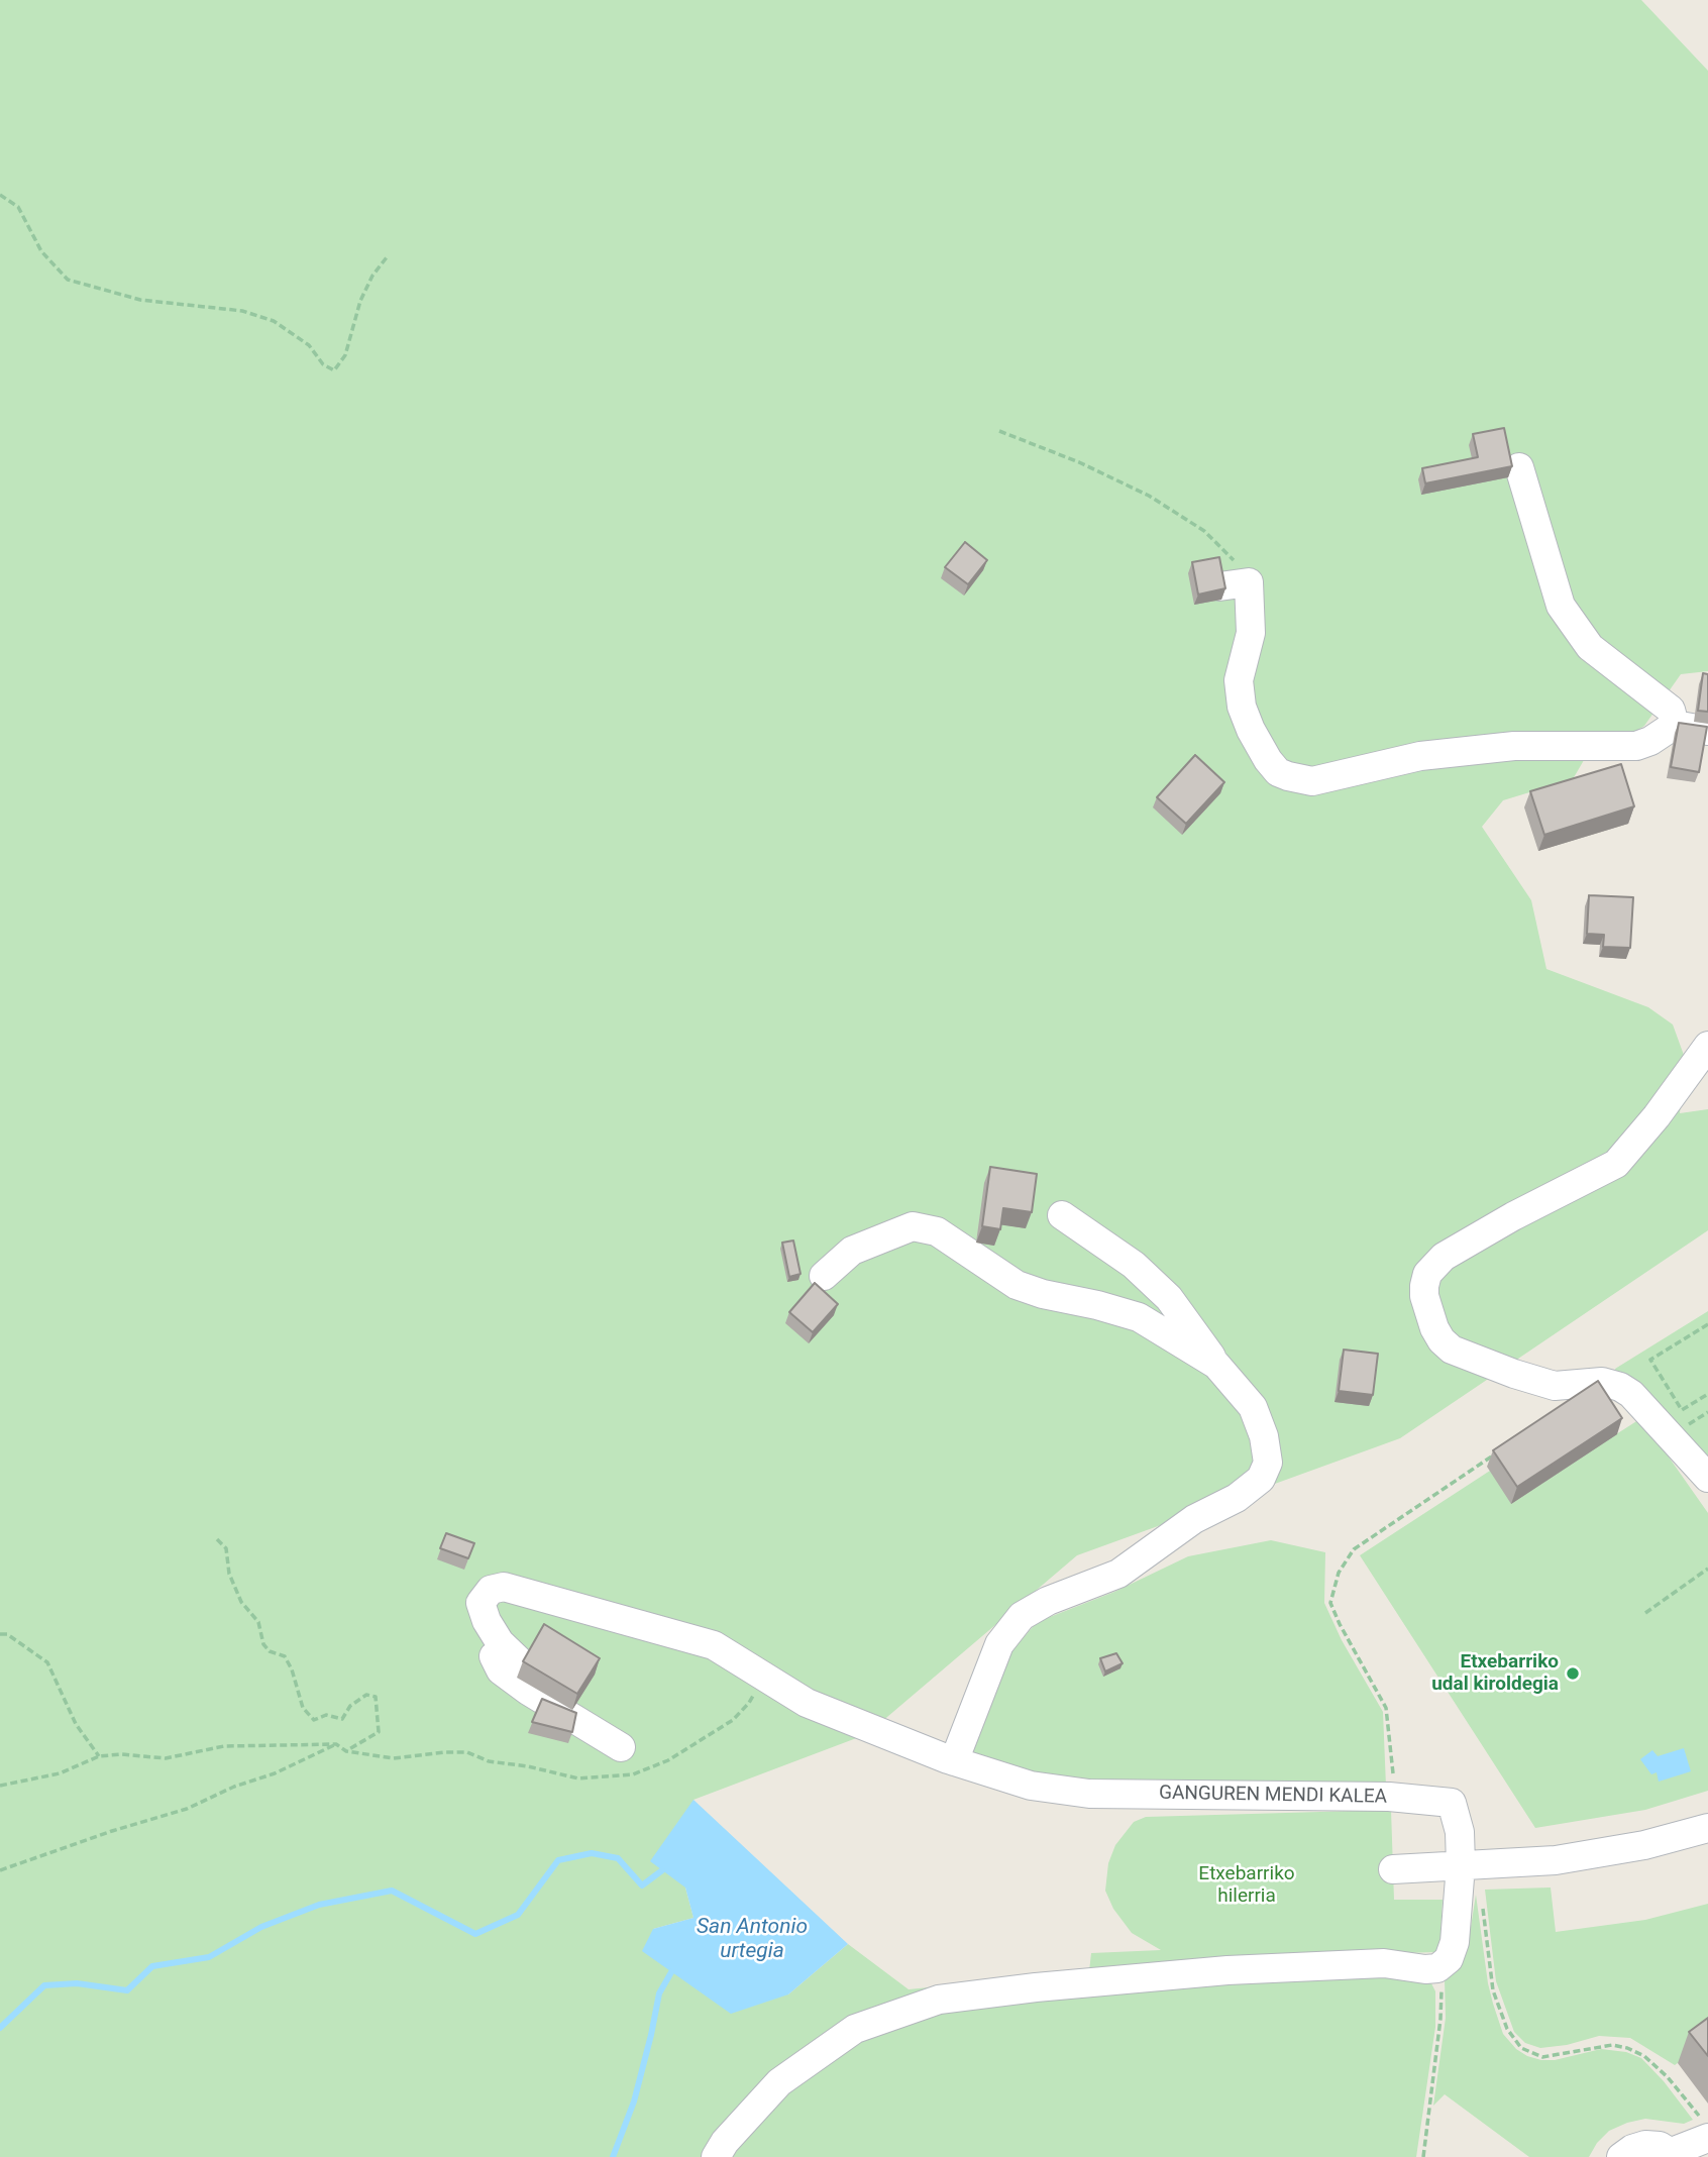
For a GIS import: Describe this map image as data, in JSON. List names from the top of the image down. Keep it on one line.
{"streets":{"street":["GANGUREN MENDI KALEA"]},"water":["San Antonio urtegia"],"parks":["Etxebarriko hilerria"],"places":["Etxebarriko udal kiroldegia"]}
